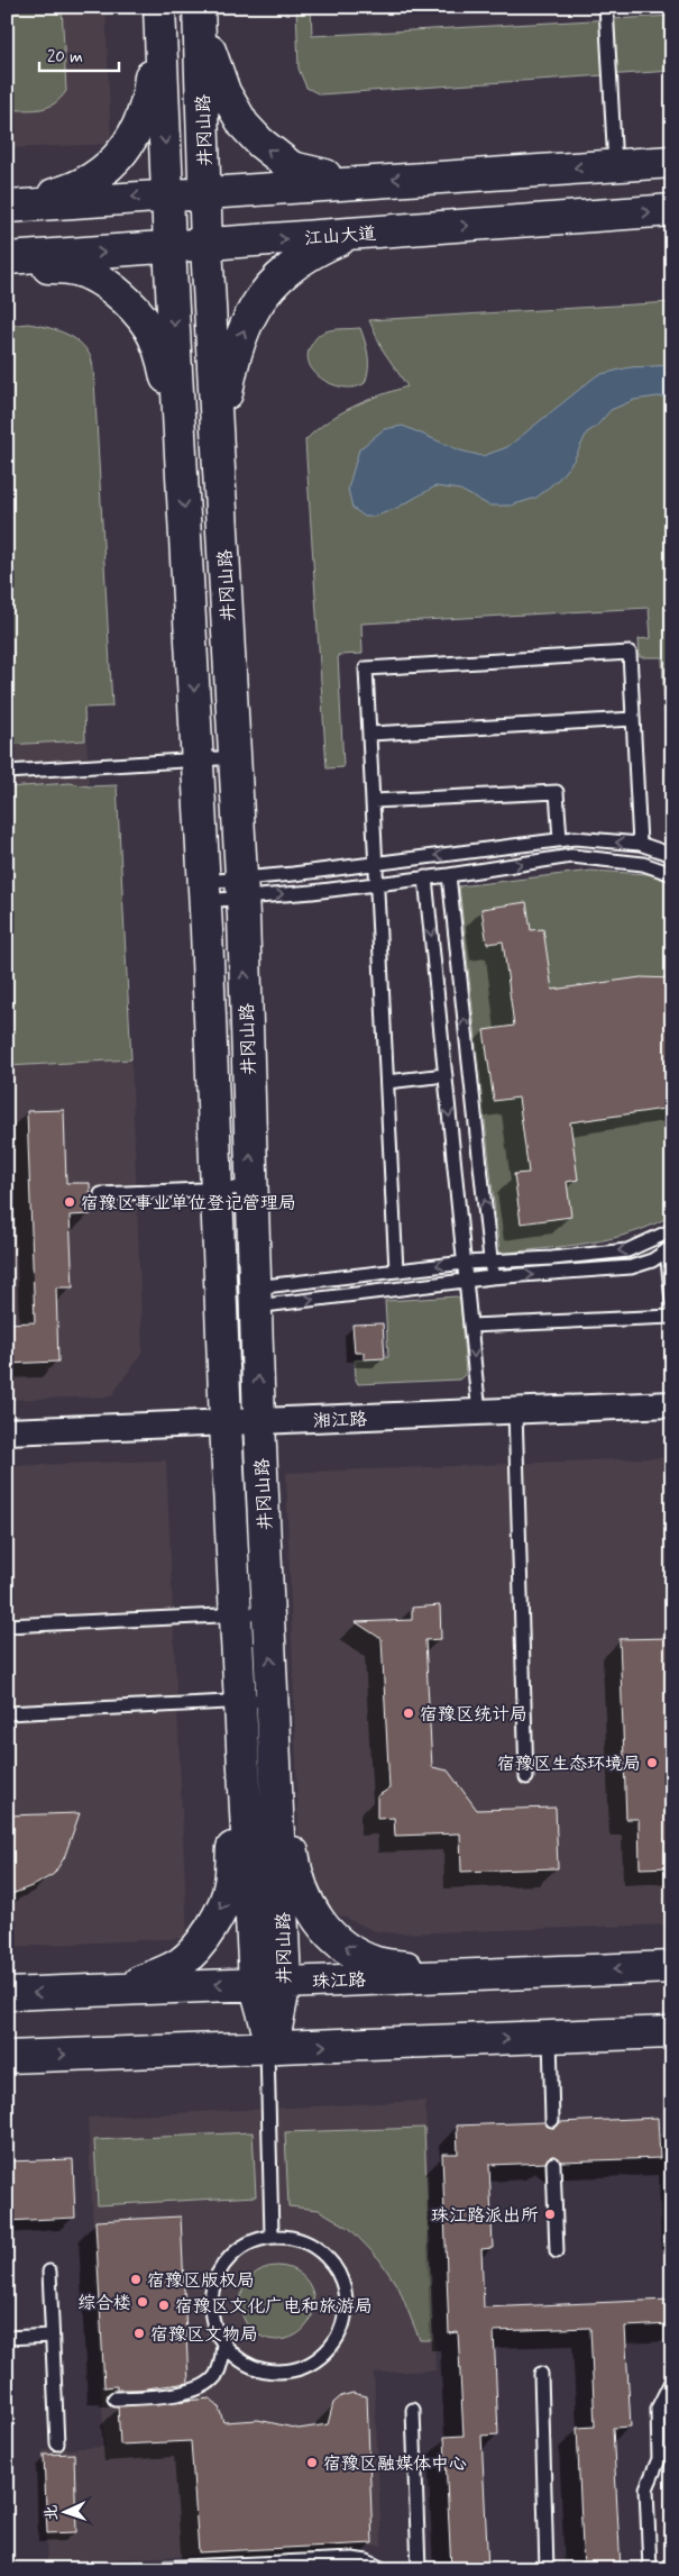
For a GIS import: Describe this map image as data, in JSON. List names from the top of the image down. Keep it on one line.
{"streets":{"street":["井冈山路","江山大道","湘江路","珠江路"]},"crossings":[["井冈山路","江山大道"],["井冈山路","湘江路"],["井冈山路","珠江路"]],"places":["宿豫区事业单位登记管理局","宿豫区统计局","宿豫区生态环境局","珠江路派出所","宿豫区版权局","综合楼","宿豫区文化广电和旅游局","宿豫区文物局","宿豫区融媒体中心"],"scale_bar":"20 m","north":"left"}
